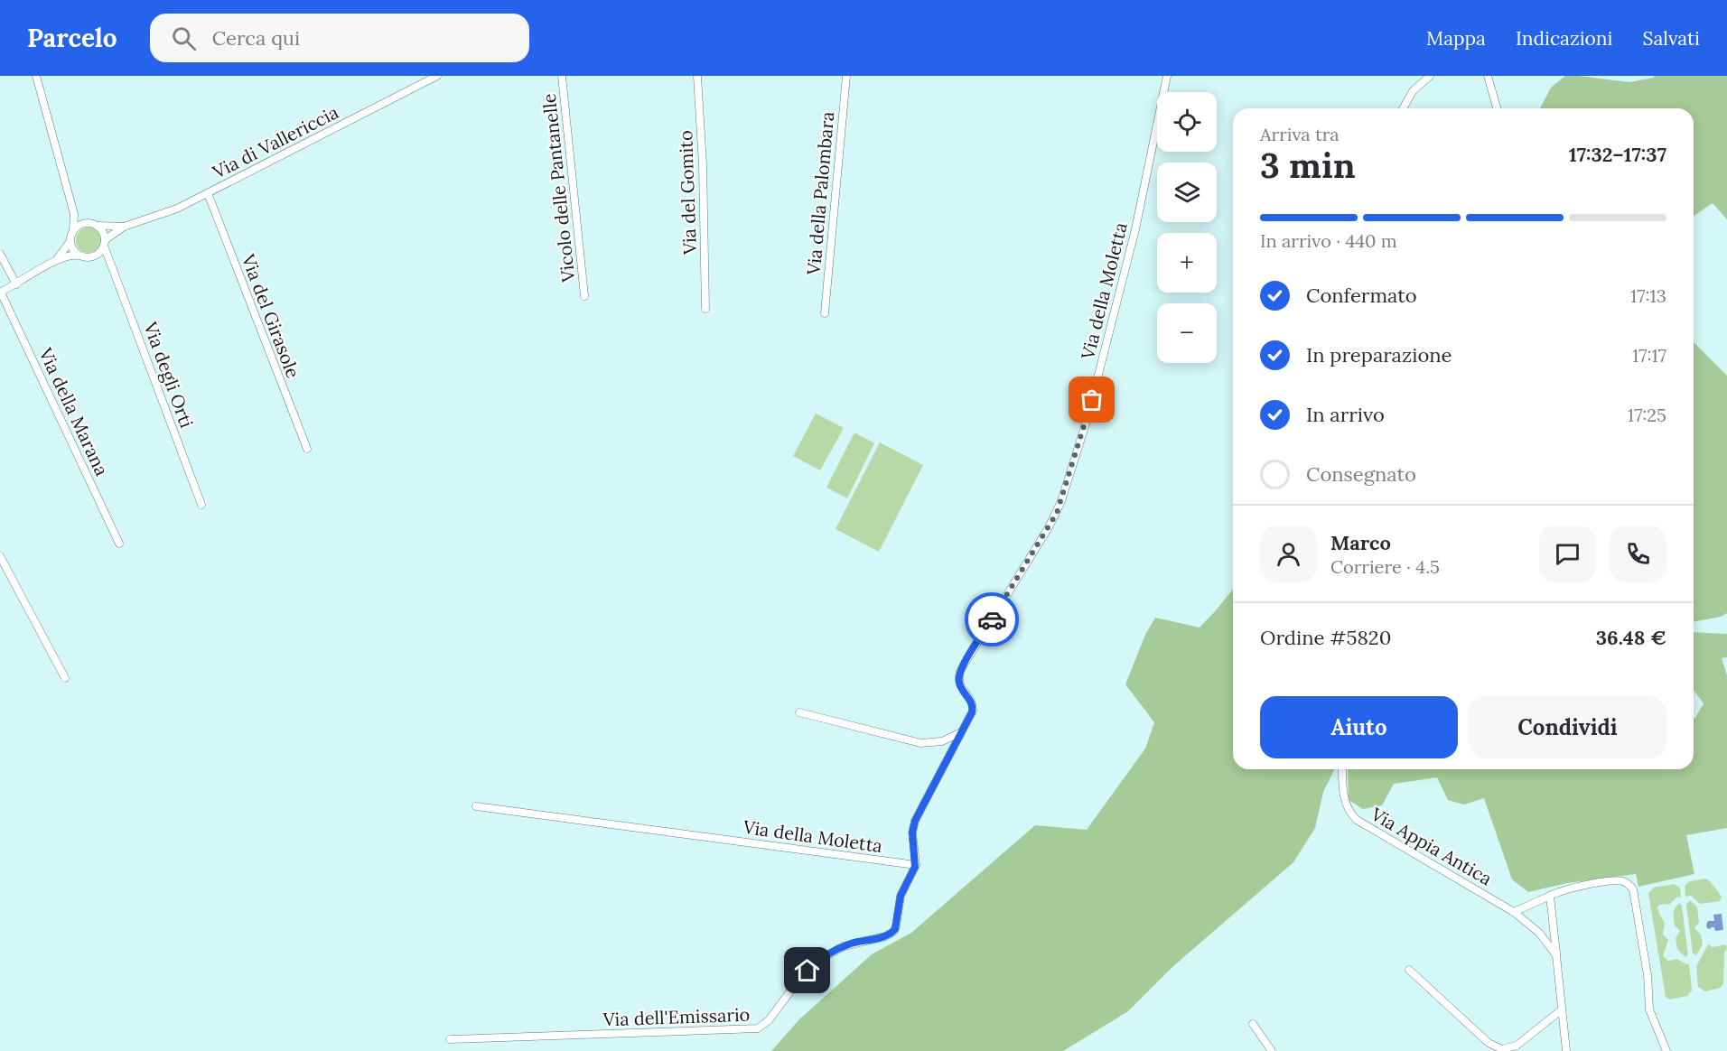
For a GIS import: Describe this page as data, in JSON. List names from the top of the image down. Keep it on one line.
{"streets":{"street":["Via di Vallericcia","Vicolo delle Pantanelle","Via del Gomito","Via della Palombara","Via della Moletta","Via del Girasole","Via degli Orti","Via della Marana","Via Appia Antica","Via dell'Emissario"]},"crossings":[["Via di Vallericcia","Via del Girasole"],["Via di Vallericcia","Via degli Orti"],["Via della Moletta","Via dell'Emissario"]],"page":{"header":"Parcelo","search":"Cerca qui","nav":["Mappa","Indicazioni","Salvati"],"map_buttons":["+","−"],"heading":["3 min","Arriva tra","17:32–17:37"],"panel":["Marco","Corriere · 4.5","Ordine #5820","36.48 €"],"bar":"In arrivo · 440 m","list":[["Confermato","17:13"],["In preparazione","17:17"],["In arrivo","17:25"],"Consegnato"],"buttons":["Aiuto","Condividi"]}}
